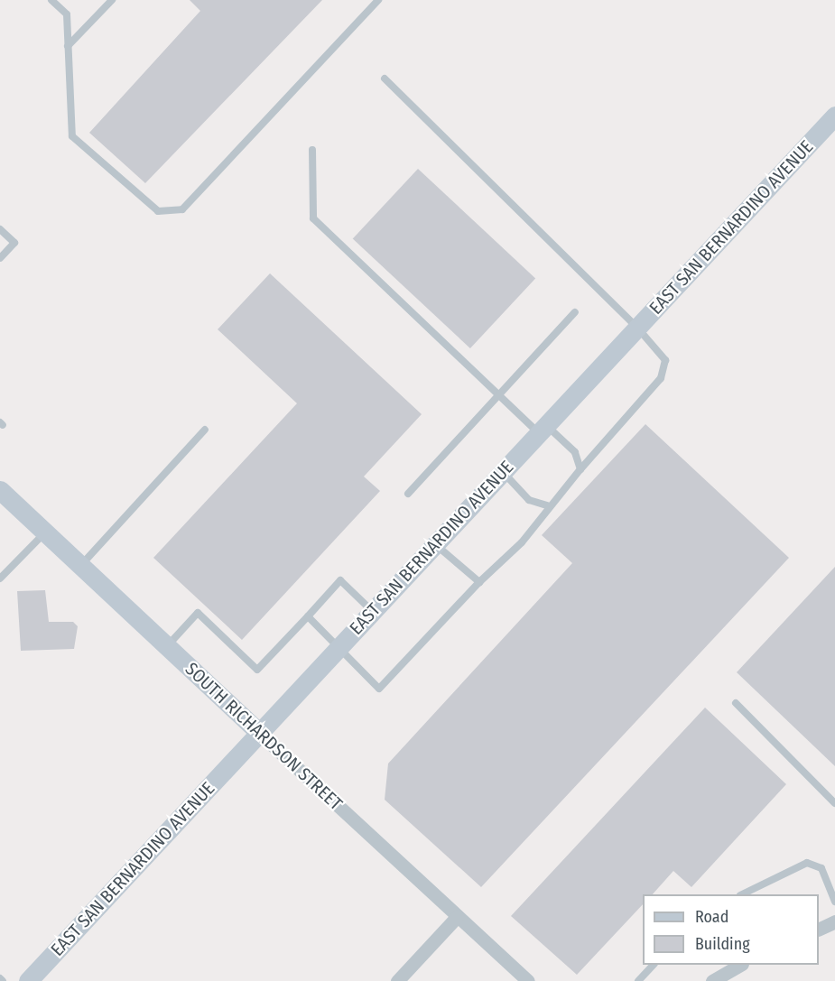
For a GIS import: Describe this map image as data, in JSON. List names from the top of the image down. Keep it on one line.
{"streets":{"main road":["EAST SAN BERNARDINO AVENUE","SOUTH RICHARDSON STREET"]},"crossings":[["EAST SAN BERNARDINO AVENUE","SOUTH RICHARDSON STREET"]],"legend":["Road","Building"]}
